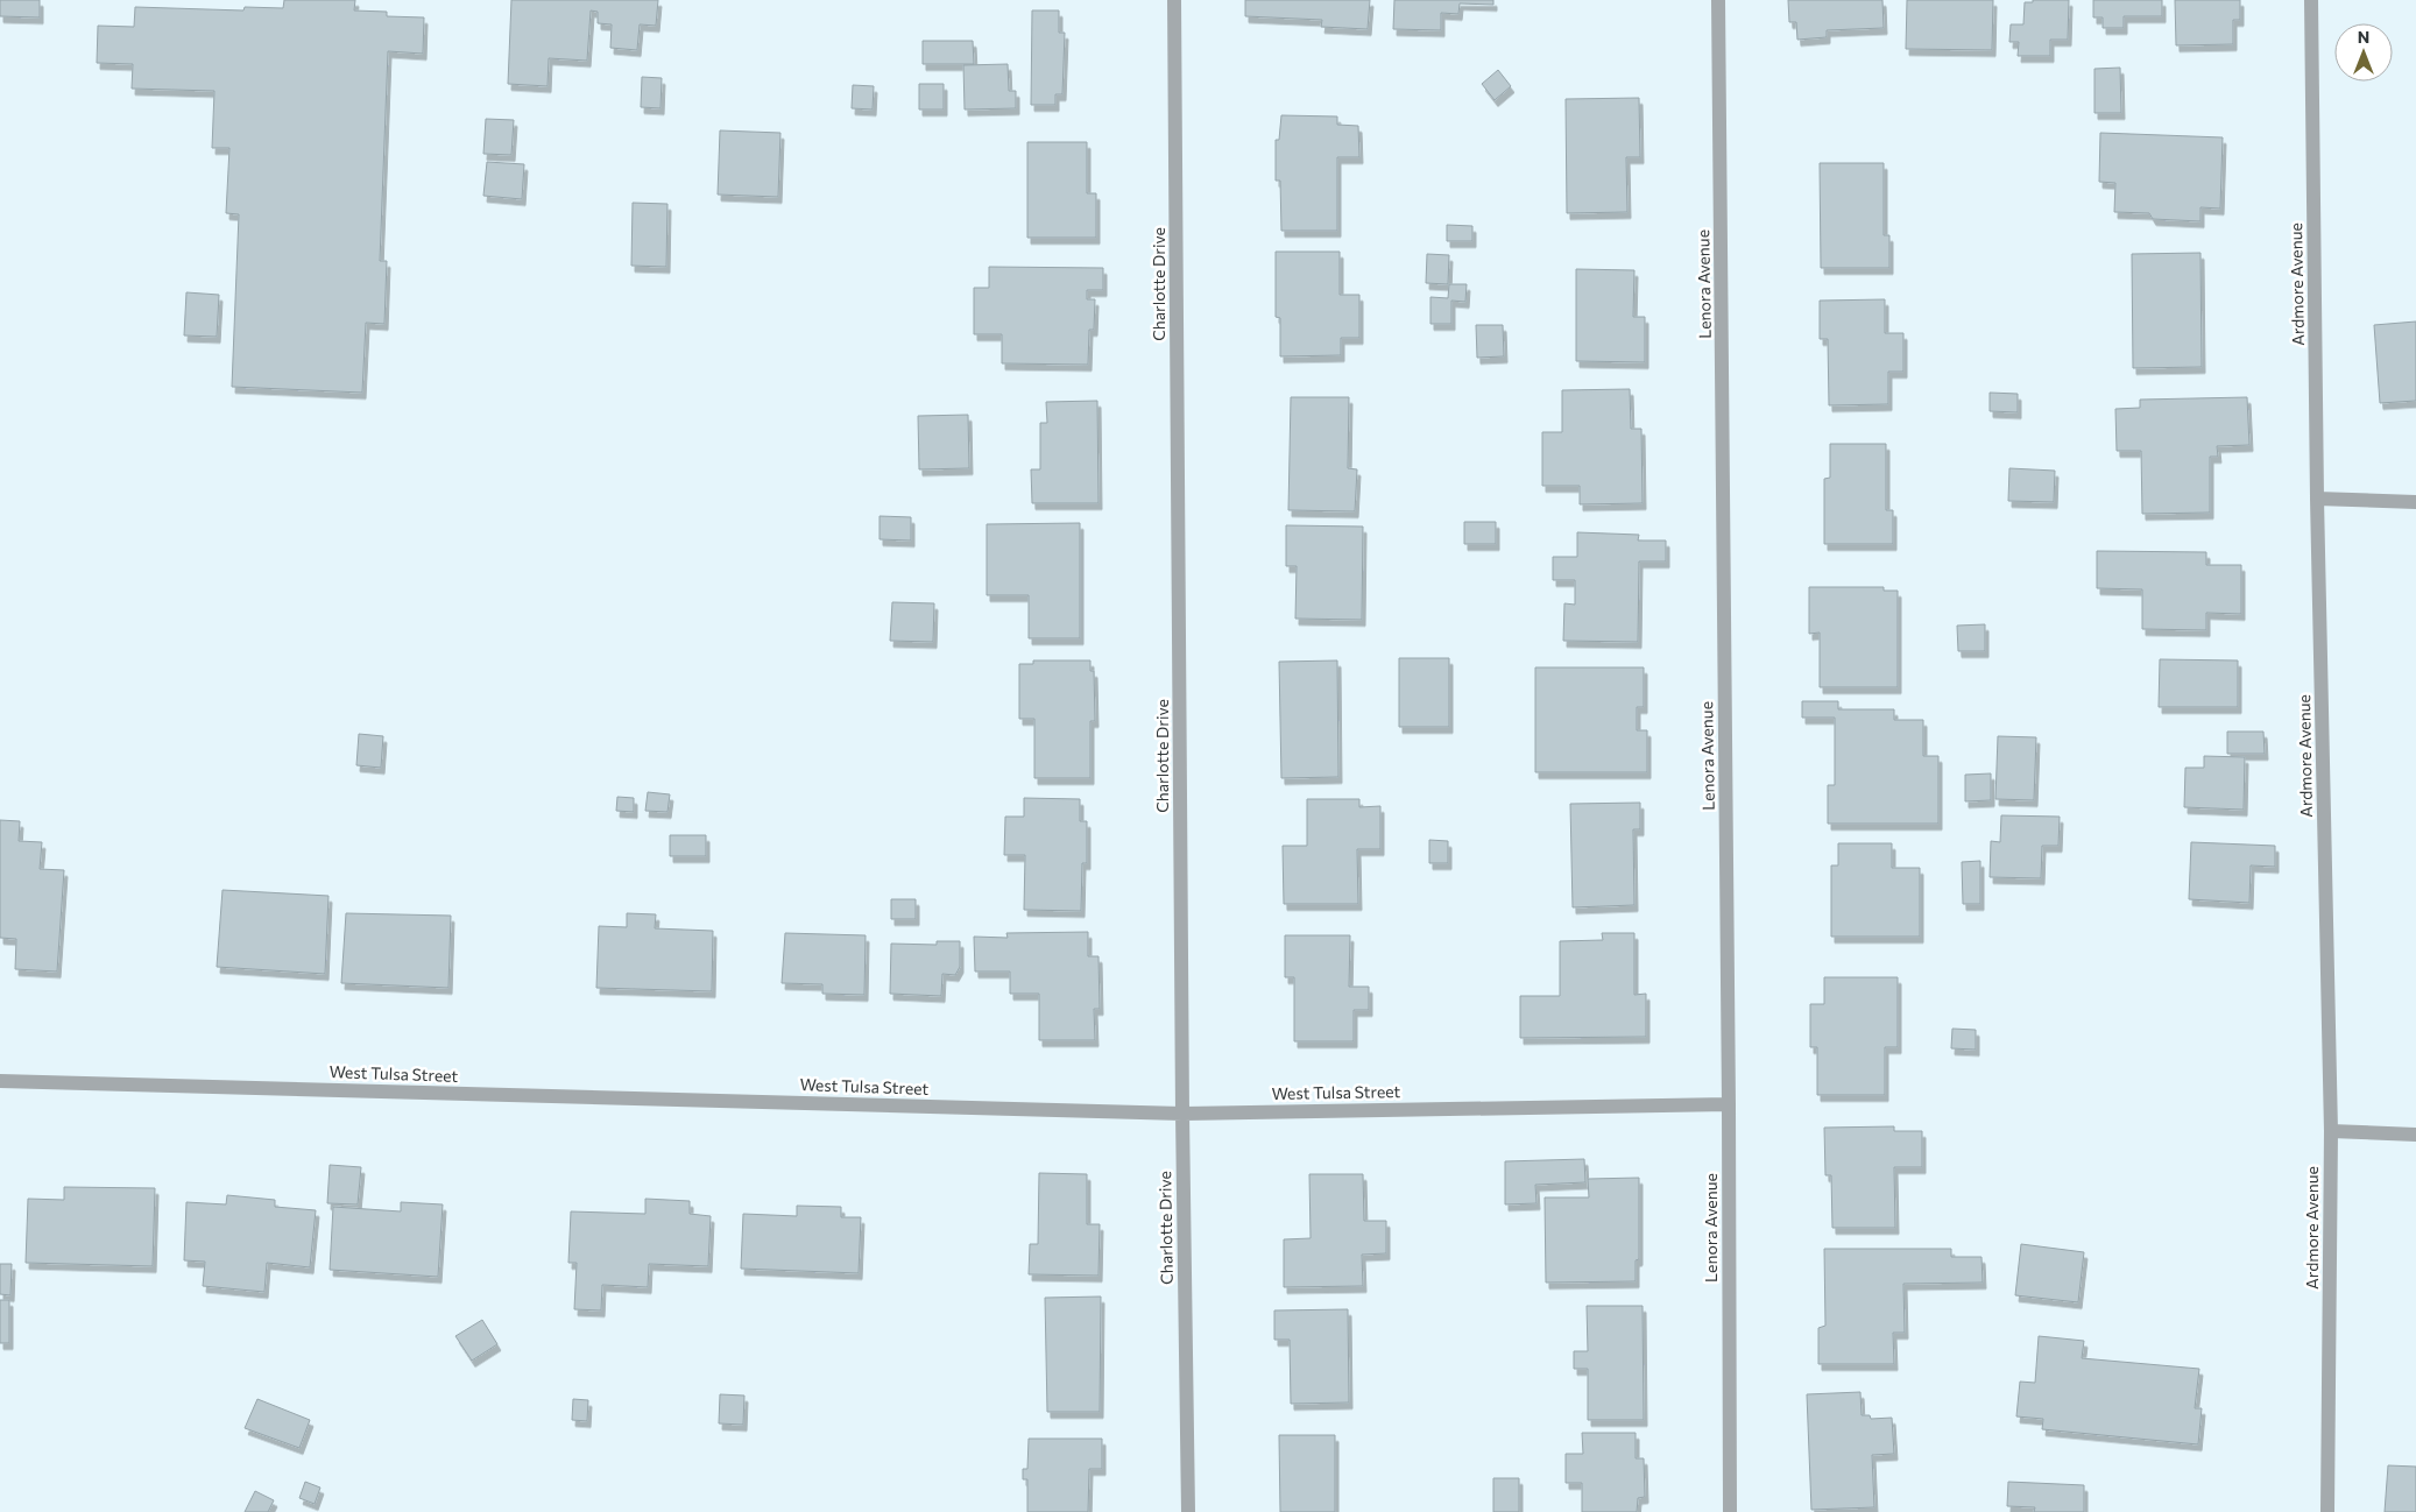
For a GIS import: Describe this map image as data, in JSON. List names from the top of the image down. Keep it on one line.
{"streets":{"street":["Charlotte Drive","Lenora Avenue","Ardmore Avenue","West Tulsa Street"]},"crossings":[["Charlotte Drive","West Tulsa Street"],["Lenora Avenue","West Tulsa Street"]],"north":"top"}
